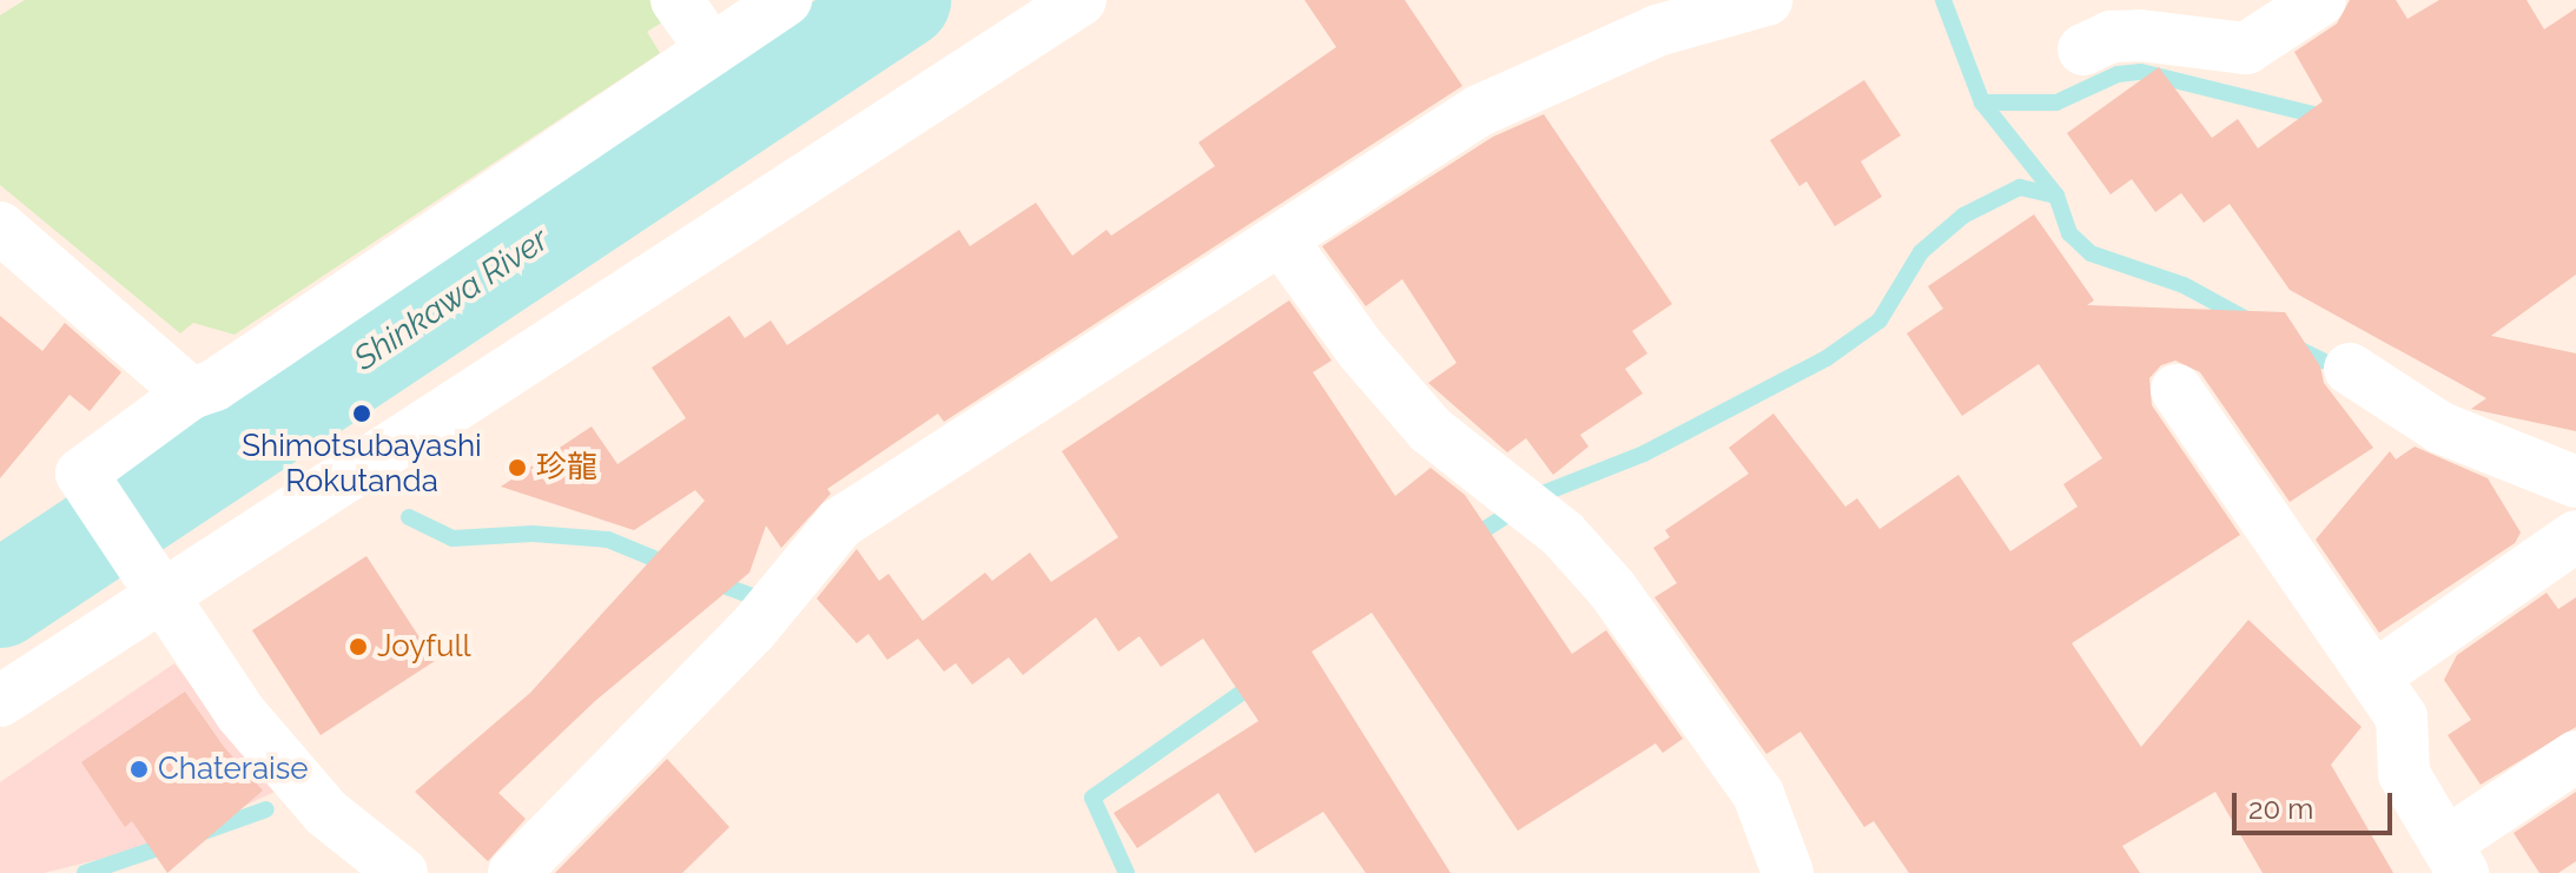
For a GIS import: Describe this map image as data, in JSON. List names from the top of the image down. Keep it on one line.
{"water":["Shinkawa River"],"places":["Shimotsubayashi Rokutanda","珍龍","Joyfull","Chateraise"],"scale_bar":"20 m"}
